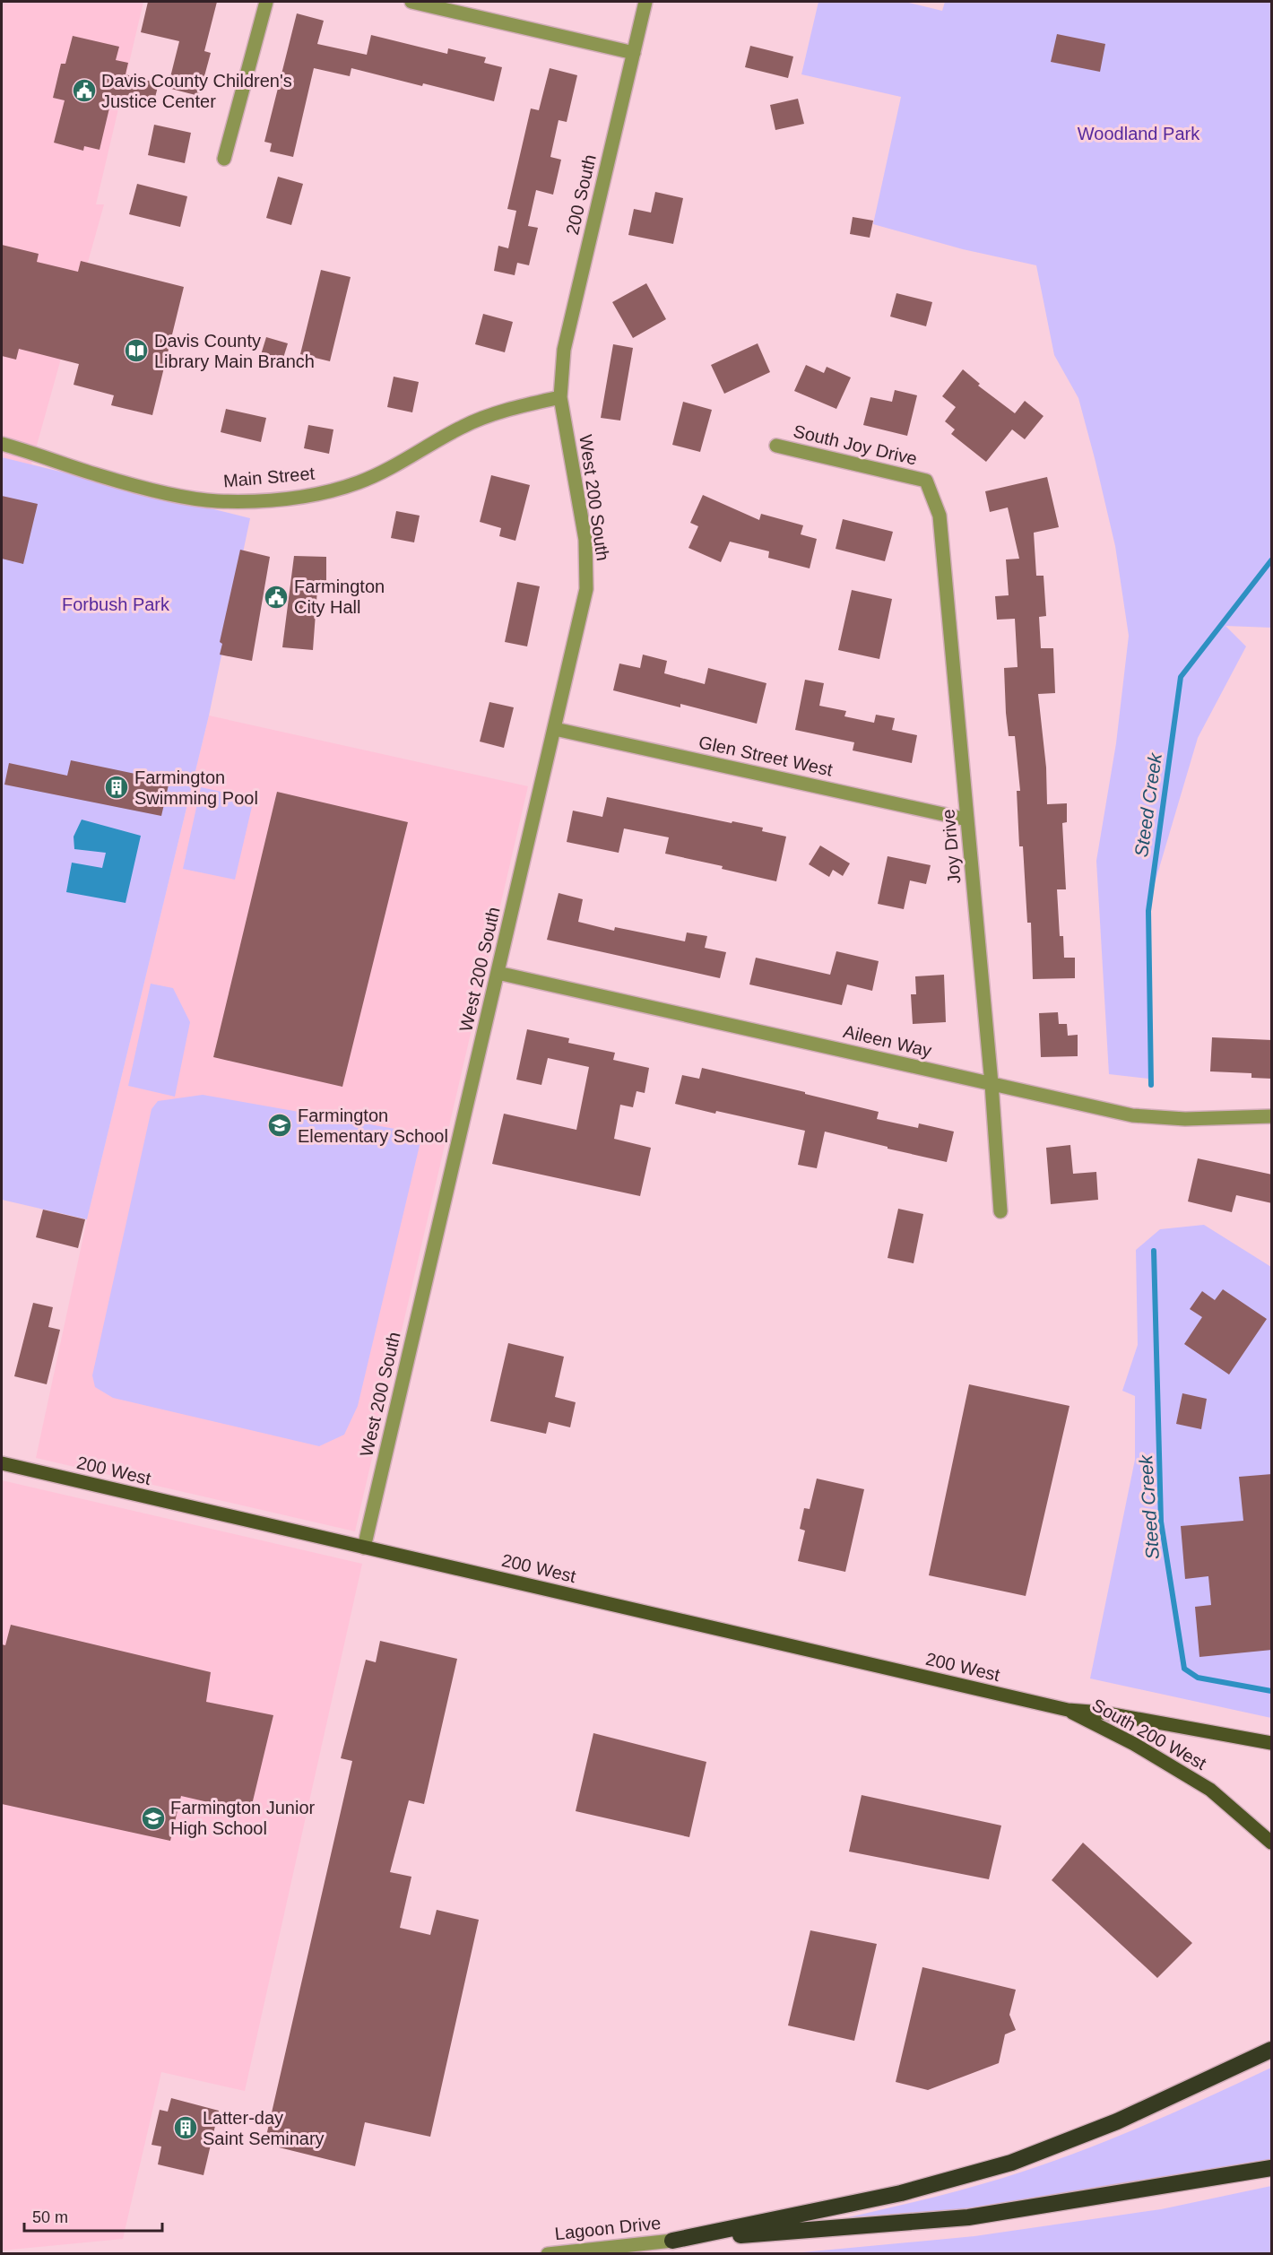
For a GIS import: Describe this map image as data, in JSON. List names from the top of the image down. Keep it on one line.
{"streets":{"main road":["200 West","South 200 West"],"street":["200 South","South Joy Drive","Main Street","West 200 South","Glen Street West","Joy Drive","Aileen Way","Lagoon Drive"]},"crossings":[["200 South","Main Street"],["200 South","West 200 South"],["South Joy Drive","Joy Drive"],["Main Street","West 200 South"],["West 200 South","Glen Street West"],["West 200 South","Aileen Way"],["West 200 South","200 West"],["Glen Street West","Joy Drive"],["Joy Drive","Aileen Way"],["200 West","South 200 West"]],"water":["Steed Creek"],"parks":["Woodland Park","Forbush Park"],"places":{"public building":["Davis County Children's Justice Center","Farmington City Hall"],"library":["Davis County Library Main Branch"],"building":["Farmington Swimming Pool","Latter-day Saint Seminary"],"school or university":["Farmington Elementary School","Farmington Junior High School"]},"scale_bar":"50 m"}
